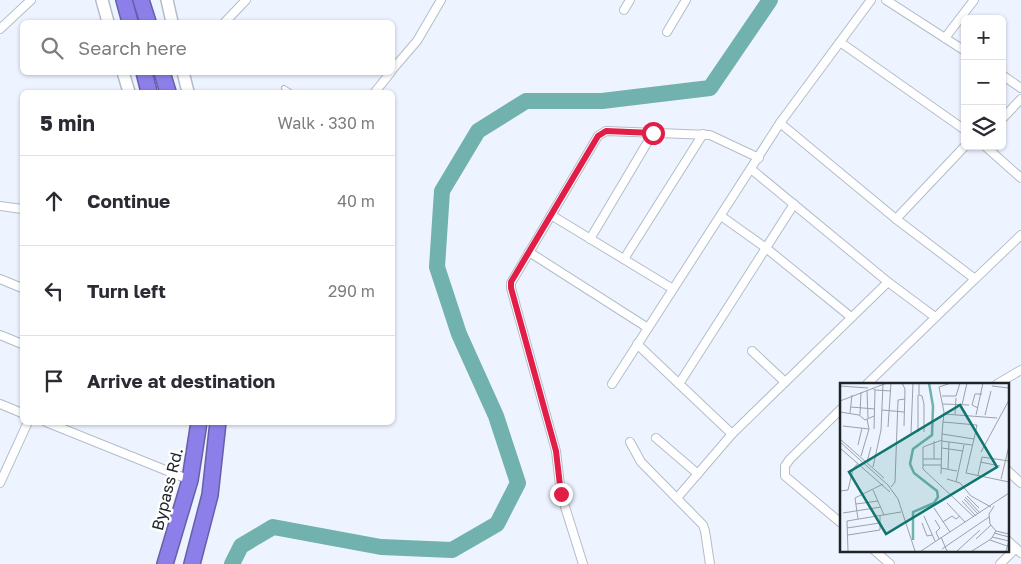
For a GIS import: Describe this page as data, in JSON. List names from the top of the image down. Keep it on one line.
{"streets":{"highway":["Bypass Rd."]},"page":{"map_buttons":["+","−"],"search":"Search here","heading":["5 min","Walk · 330 m"],"list":[["Continue","40 m"],["Turn left","290 m"],"Arrive at destination"]}}
